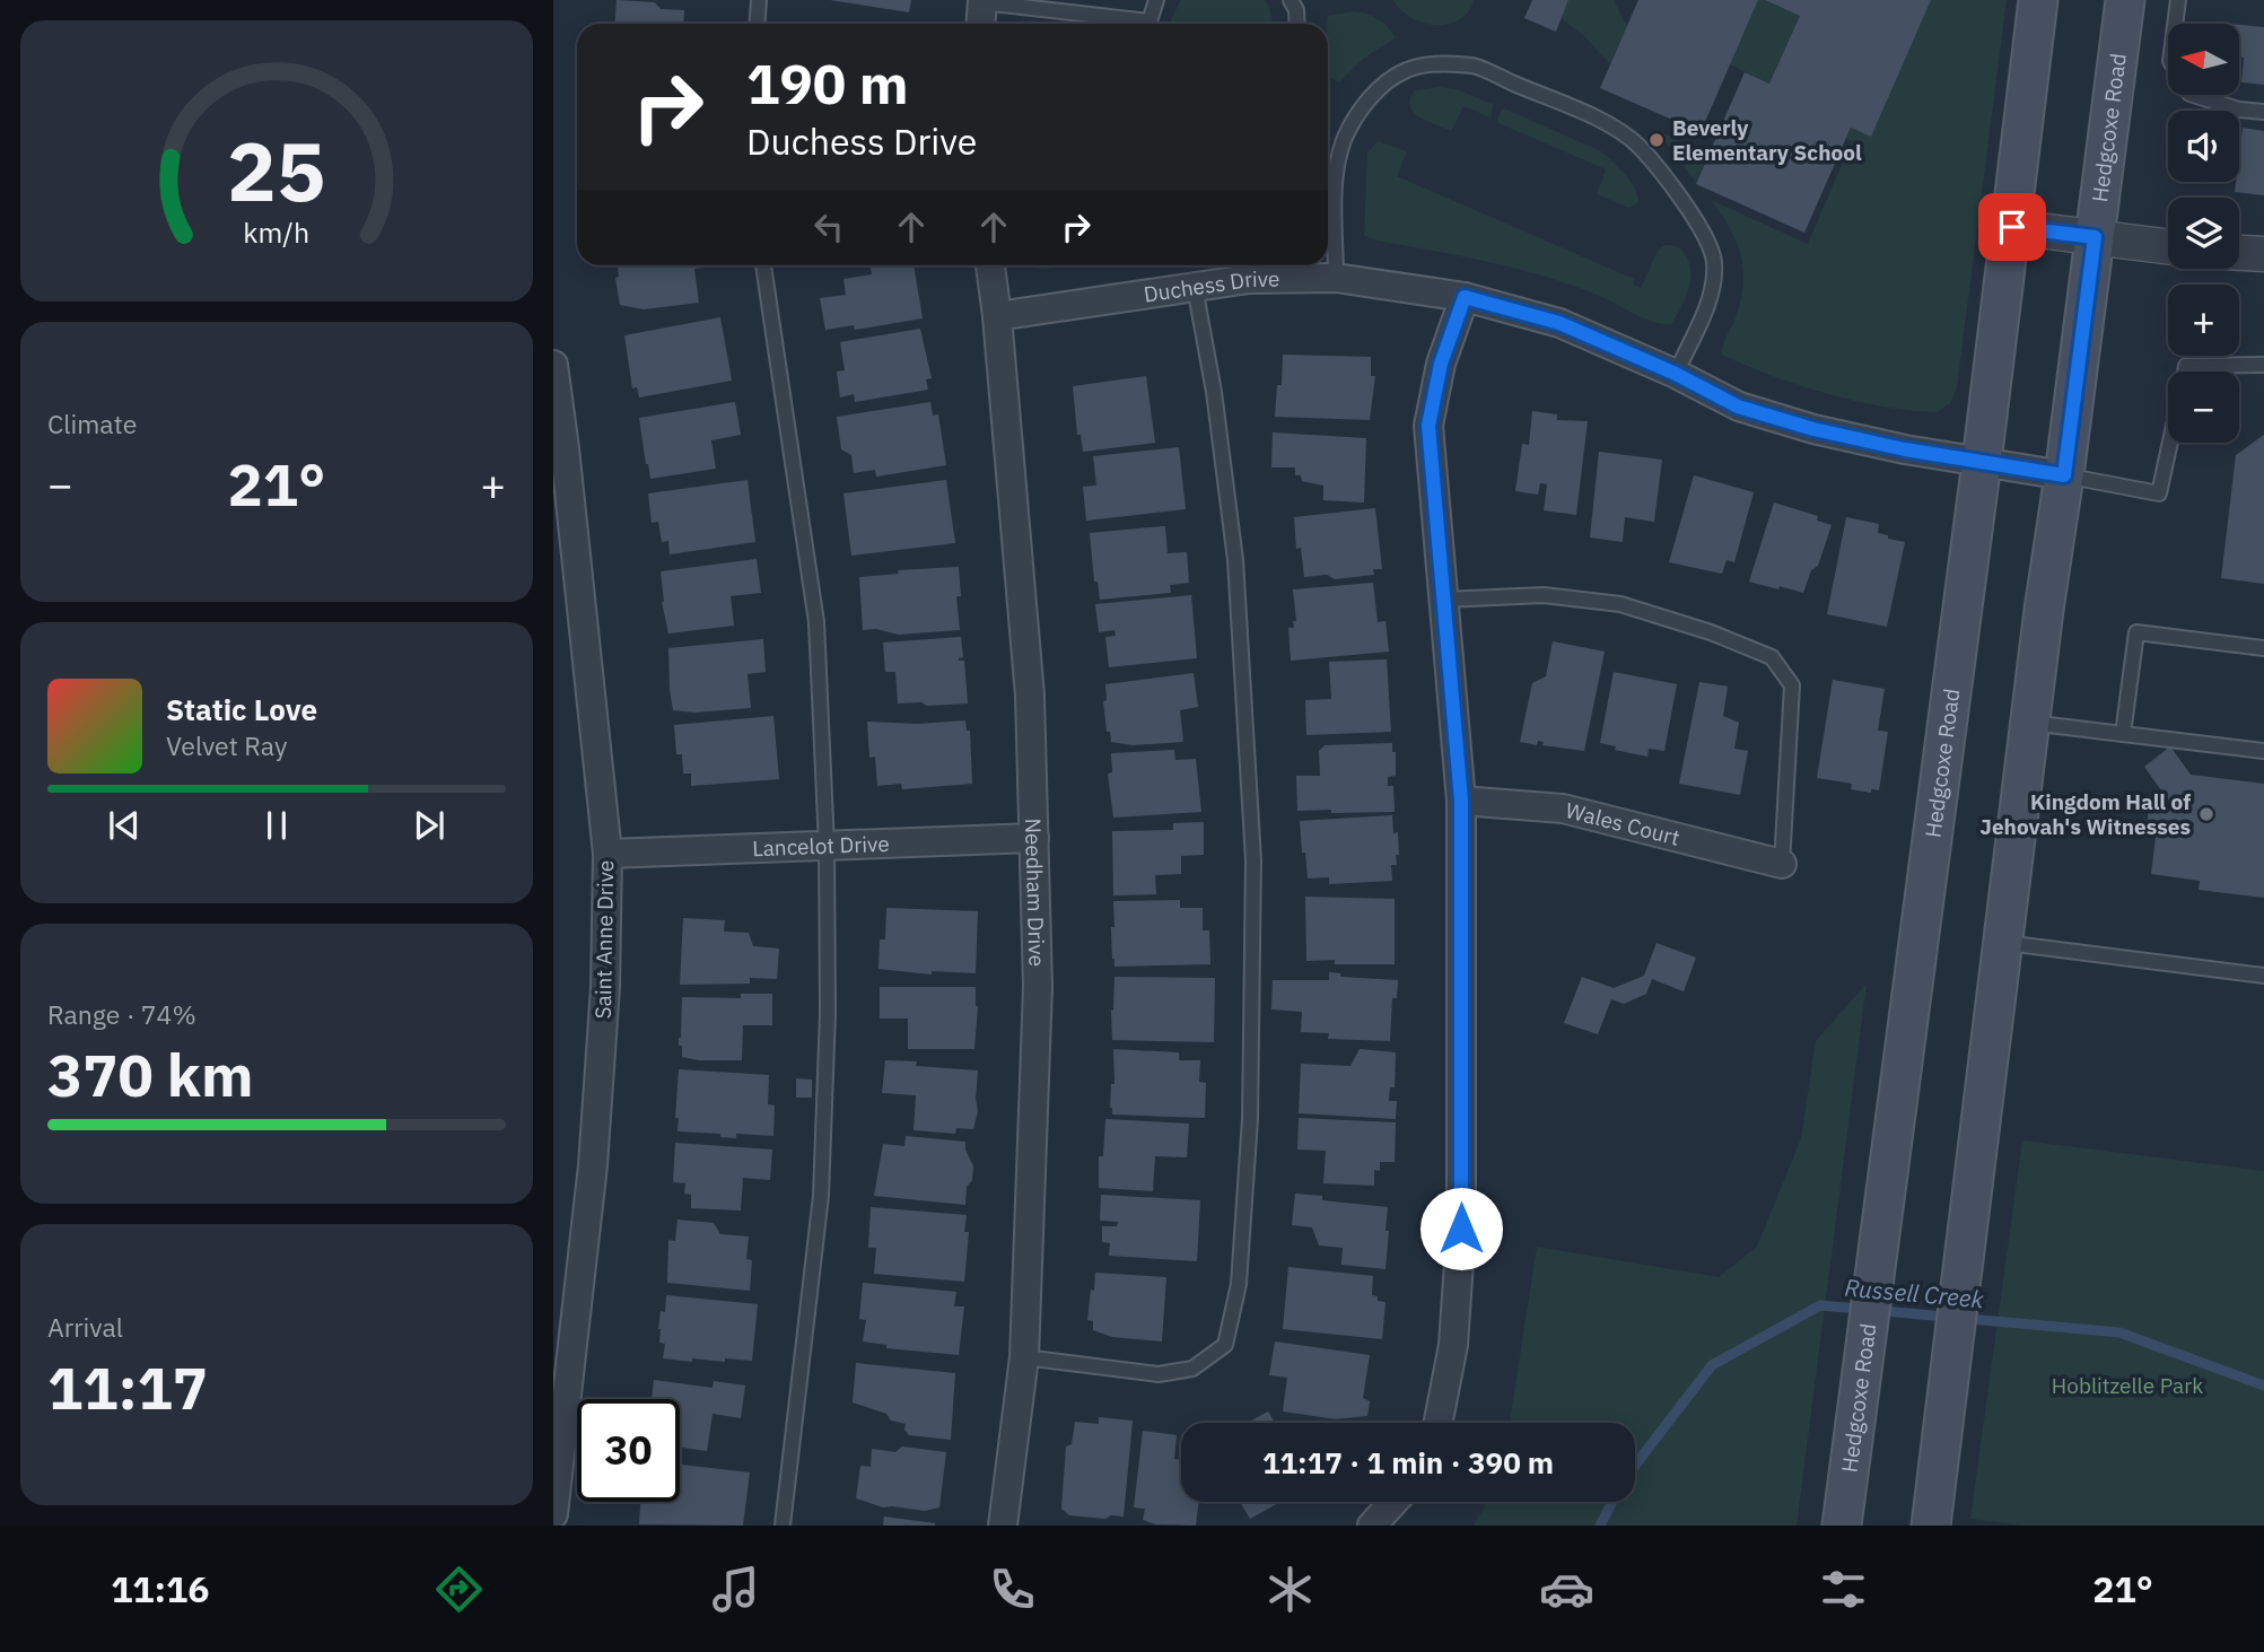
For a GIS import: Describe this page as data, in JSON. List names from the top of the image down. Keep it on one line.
{"streets":{"main road":["Hedgcoxe Road"],"street":["Duchess Drive","Wales Court","Lancelot Drive","Needham Drive","Saint Anne Drive"]},"crossings":[["Hedgcoxe Road","Duchess Drive"],["Duchess Drive","Needham Drive"],["Lancelot Drive","Needham Drive"],["Lancelot Drive","Saint Anne Drive"]],"water":["Russell Creek"],"parks":["Hoblitzelle Park"],"places":["Beverly Elementary School","Kingdom Hall of Jehovah's Witnesses"],"north":"left","page":{"map_buttons":["+","−"],"turn":["190 m","Duchess Drive"],"tile":["Climate",["Range · 74%","370 km"],["Arrival","11:17"]],"heat":["−","21°","+"],"song":["Static Love","Velvet Ray"],"limit":"30","trip":"11:17 · 1 min · 390 m","tabs":["11:16","21°"],"gauge":["25","km/h"]}}
